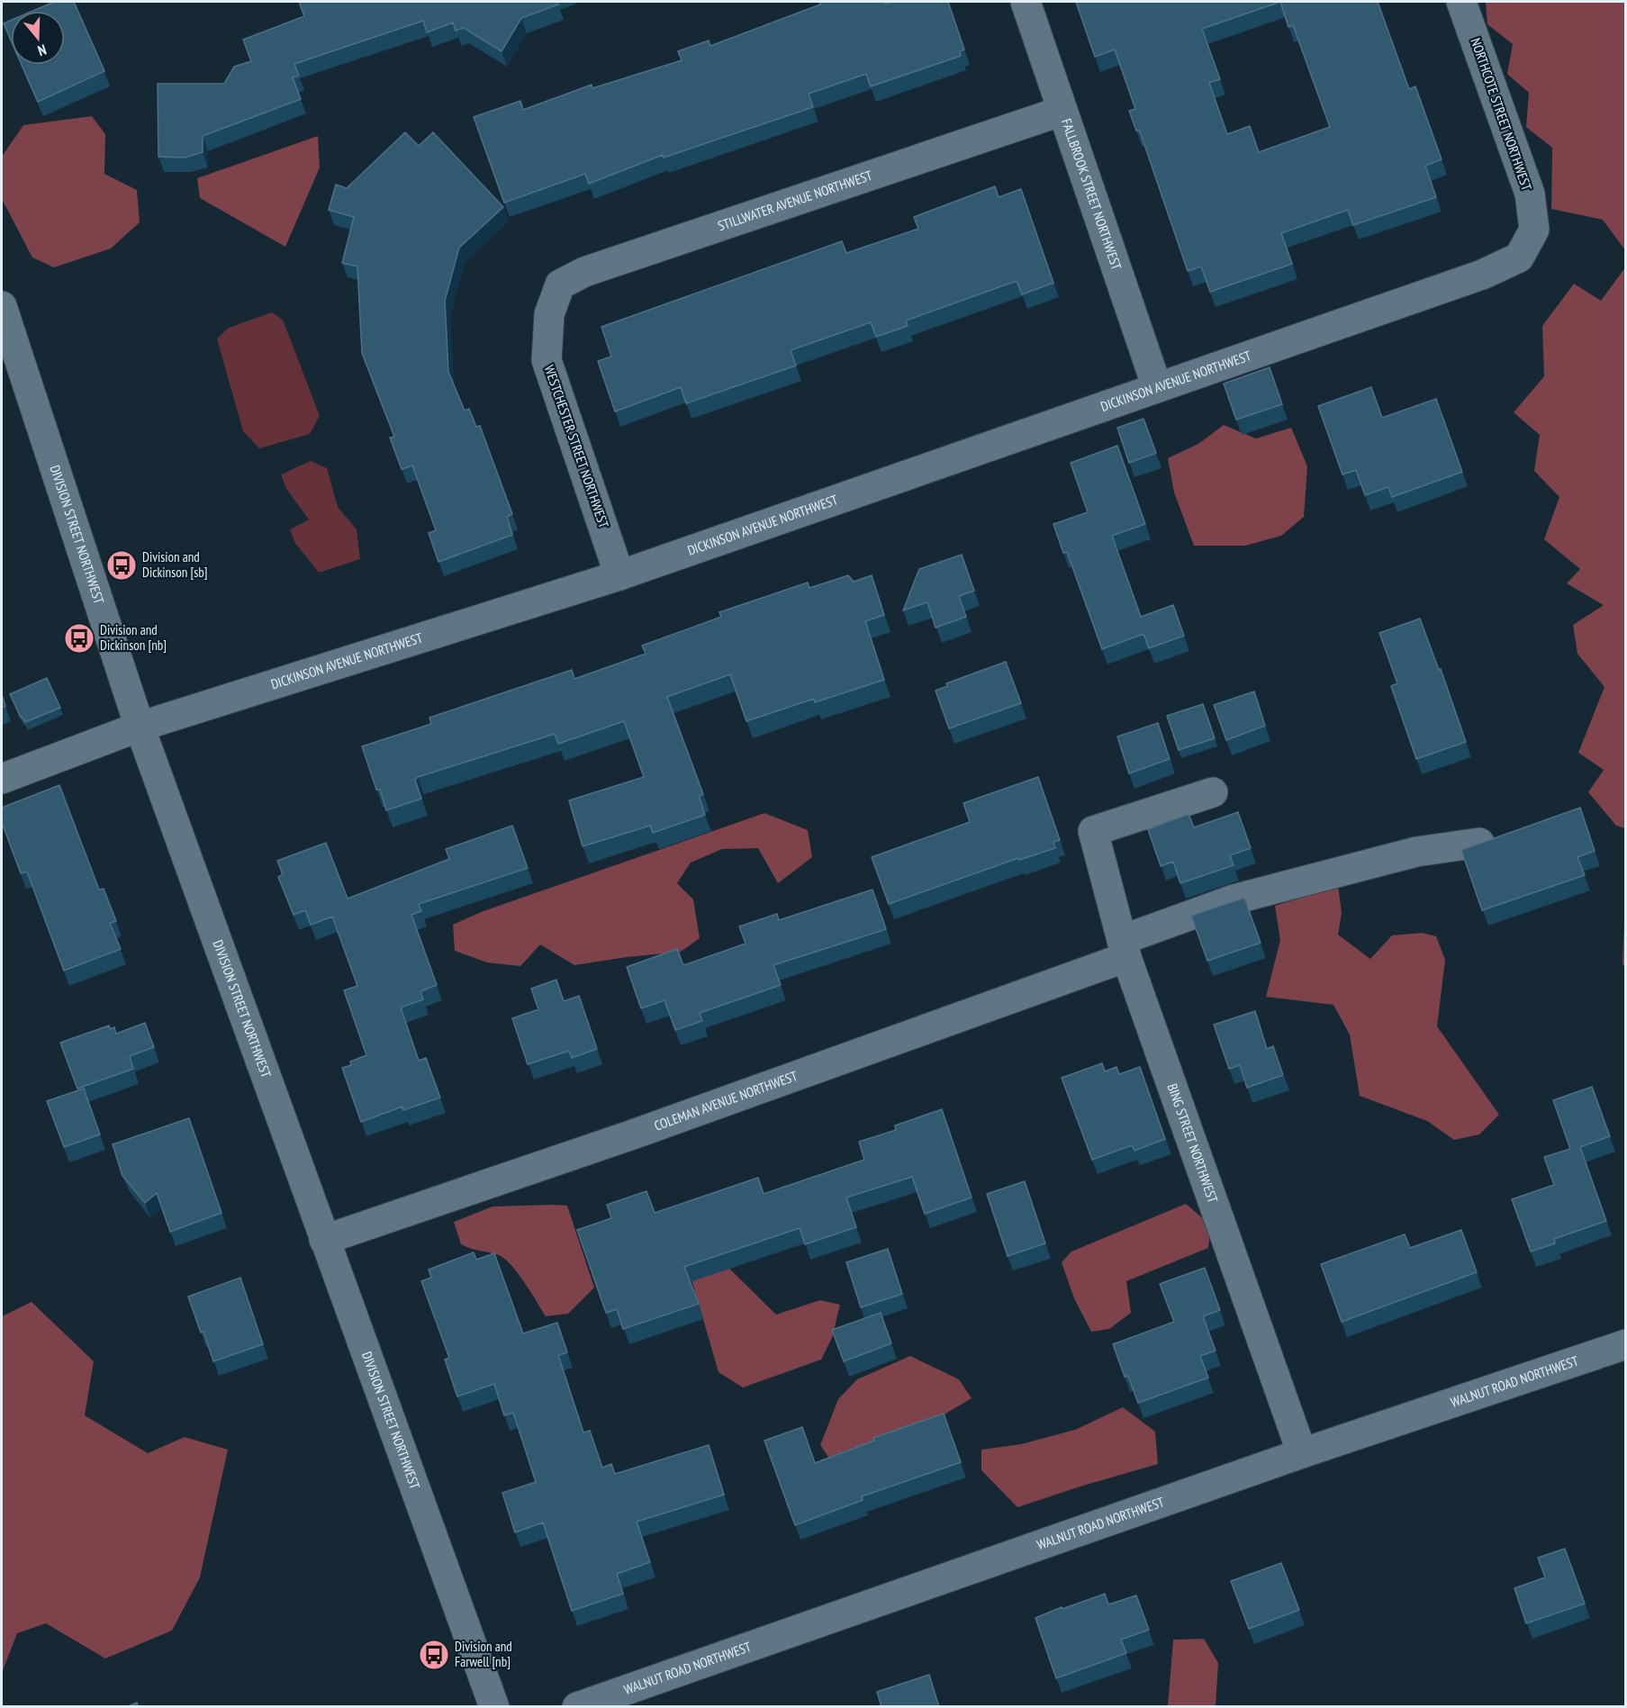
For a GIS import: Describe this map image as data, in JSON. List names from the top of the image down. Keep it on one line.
{"streets":{"street":["NORTHCOTE STREET NORTHWEST","FALLBROOK STREET NORTHWEST","STILLWATER AVENUE NORTHWEST","DICKINSON AVENUE NORTHWEST","WESTCHESTER STREET NORTHWEST","DIVISION STREET NORTHWEST","COLEMAN AVENUE NORTHWEST","BING STREET NORTHWEST","WALNUT ROAD NORTHWEST"]},"crossings":[["NORTHCOTE STREET NORTHWEST","DICKINSON AVENUE NORTHWEST"],["FALLBROOK STREET NORTHWEST","STILLWATER AVENUE NORTHWEST"],["FALLBROOK STREET NORTHWEST","DICKINSON AVENUE NORTHWEST"],["STILLWATER AVENUE NORTHWEST","WESTCHESTER STREET NORTHWEST"],["DICKINSON AVENUE NORTHWEST","WESTCHESTER STREET NORTHWEST"],["DICKINSON AVENUE NORTHWEST","DIVISION STREET NORTHWEST"],["DIVISION STREET NORTHWEST","COLEMAN AVENUE NORTHWEST"],["COLEMAN AVENUE NORTHWEST","BING STREET NORTHWEST"],["BING STREET NORTHWEST","WALNUT ROAD NORTHWEST"]],"places":{"bus stop":["Division and Dickinson [sb]","Division and Dickinson [nb]","Division and Farwell [nb]"]},"north":"bottom"}
